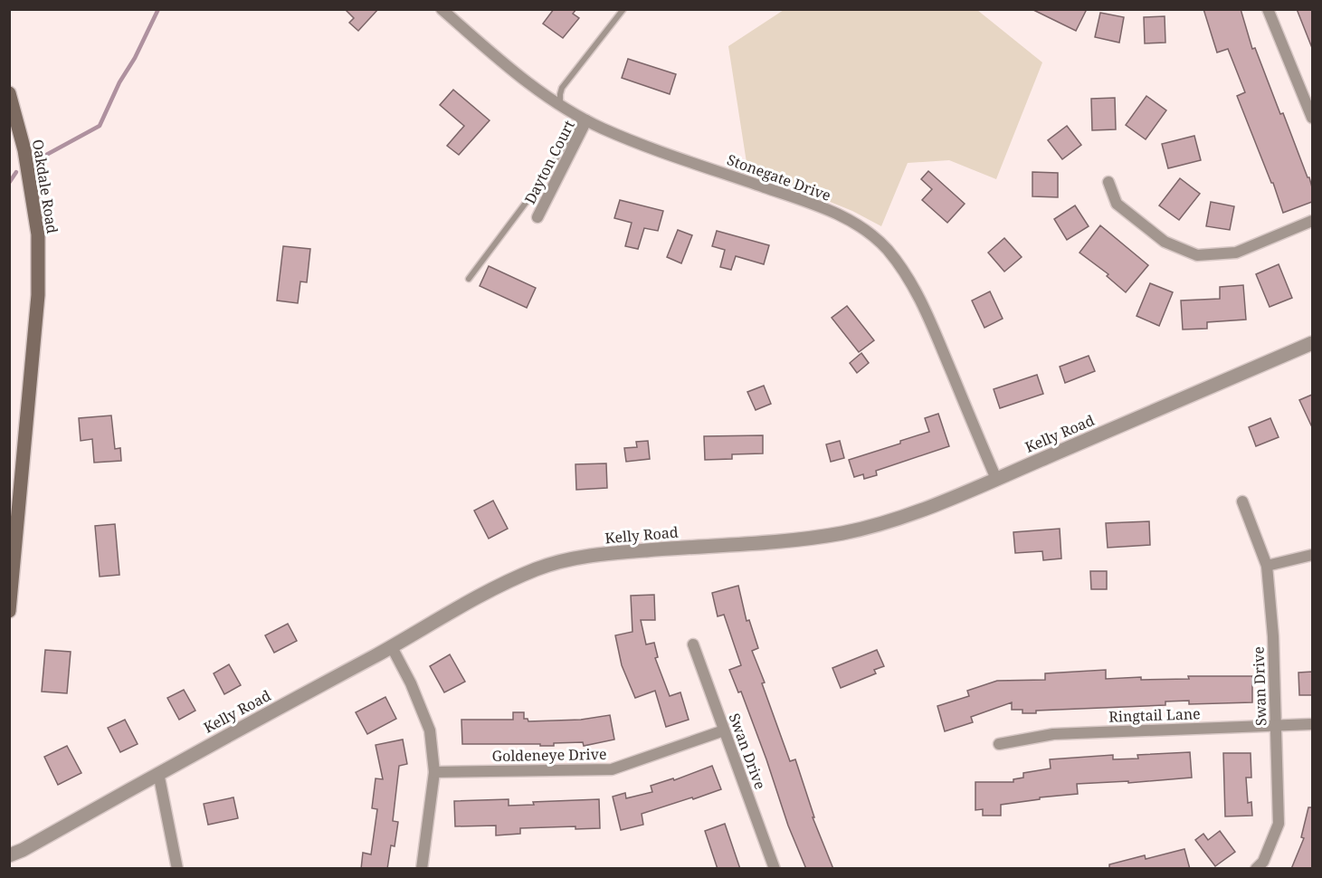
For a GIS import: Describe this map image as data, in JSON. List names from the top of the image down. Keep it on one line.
{"streets":{"main road":["Oakdale Road"],"street":["Dayton Court","Stonegate Drive","Kelly Road","Swan Drive","Ringtail Lane","Goldeneye Drive"]},"crossings":[["Dayton Court","Stonegate Drive"],["Stonegate Drive","Kelly Road"],["Swan Drive","Ringtail Lane"],["Swan Drive","Goldeneye Drive"]]}
